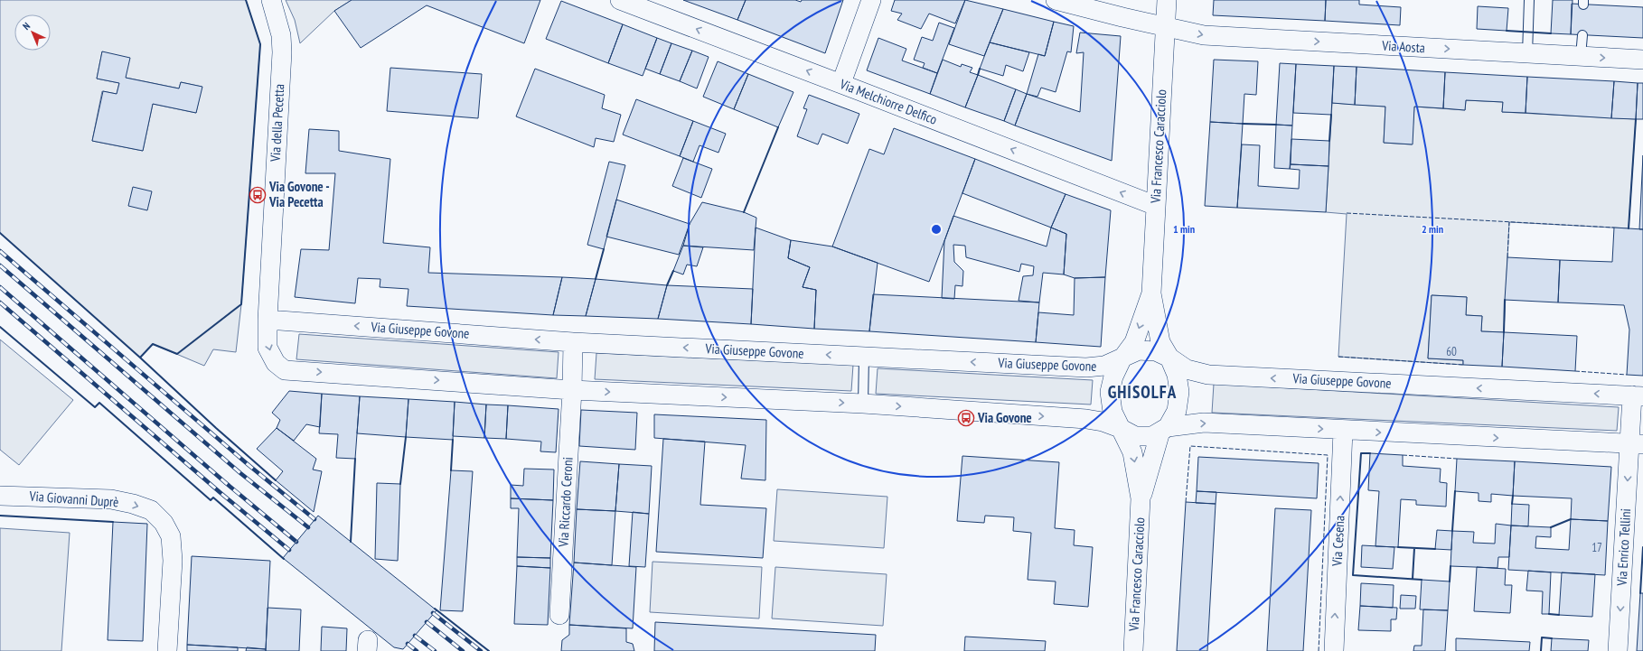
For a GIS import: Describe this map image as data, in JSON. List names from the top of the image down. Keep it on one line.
{"streets":{"street":["Via Aosta","Via Melchiorre Delfico","Via della Pecetta","Via Francesco Caracciolo","Via Giuseppe Govone","Via Giovanni Duprè","Via Riccardo Ceroni","Via Cesena","Via Enrico Tellini"]},"crossings":[["Via Aosta","Via Francesco Caracciolo"],["Via Melchiorre Delfico","Via Francesco Caracciolo"],["Via della Pecetta","Via Giuseppe Govone"],["Via della Pecetta","Via Riccardo Ceroni"],["Via Francesco Caracciolo","Via Giuseppe Govone"],["Via Giuseppe Govone","Via Enrico Tellini"]],"one_way":["Via Aosta","Via Melchiorre Delfico","Via della Pecetta","Via Cesena","Via Enrico Tellini"],"districts":["GHISOLFA"],"places":{"bus stop":["Via Govone - Via Pecetta","Via Govone"]},"house_numbers":["60","17"],"north":"top left","rings":["1 min","2 min"]}
